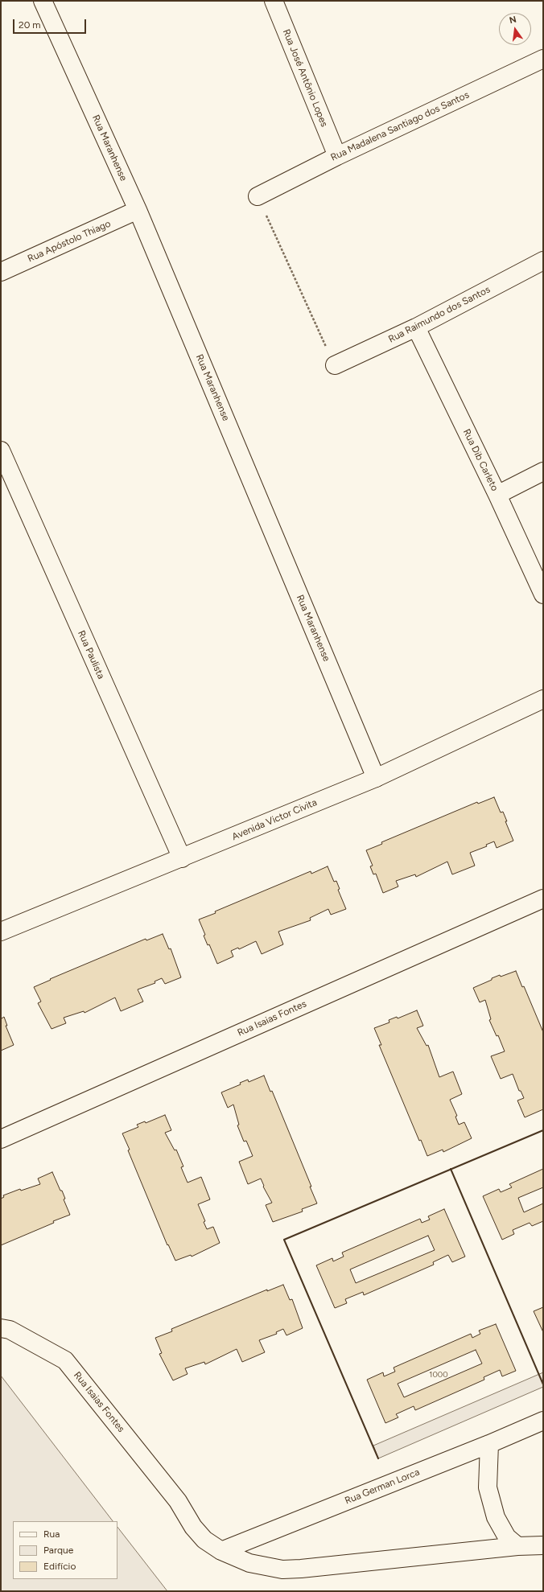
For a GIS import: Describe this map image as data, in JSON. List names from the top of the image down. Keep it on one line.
{"streets":{"street":["Rua José Antônio Lopes","Rua Madalena Santiago dos Santos","Rua Maranhense","Rua Apóstolo Thiago","Rua Raimundo dos Santos","Rua Dib Carleto","Rua Paulista","Avenida Victor Civita","Rua Isaias Fontes","Rua German Lorca"]},"crossings":[["Rua José Antônio Lopes","Rua Madalena Santiago dos Santos"],["Rua Maranhense","Rua Apóstolo Thiago"],["Rua Maranhense","Avenida Victor Civita"],["Rua Raimundo dos Santos","Rua Dib Carleto"],["Rua Paulista","Avenida Victor Civita"],["Rua Isaias Fontes","Rua German Lorca"]],"house_numbers":["1000"],"legend":["Rua","Parque","Edifício"],"scale_bar":"20 m","north":"top"}
